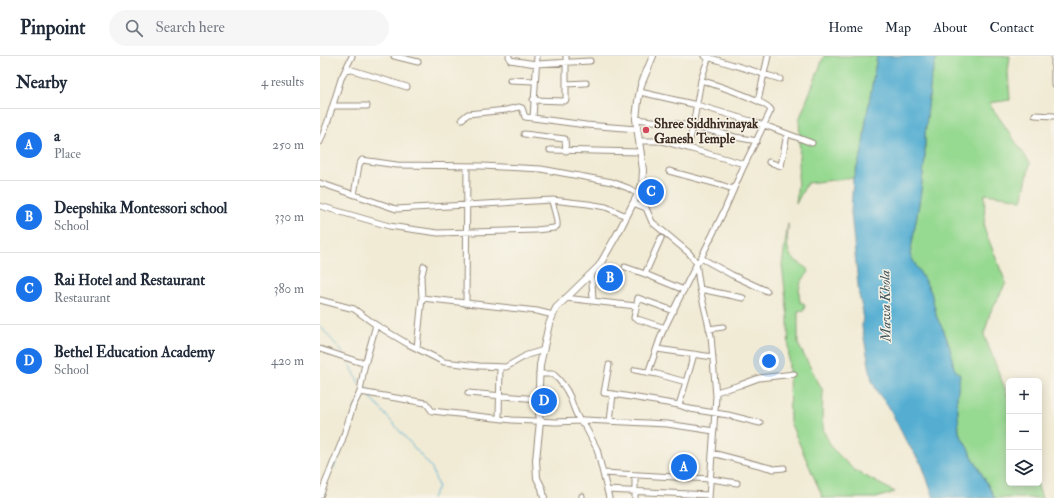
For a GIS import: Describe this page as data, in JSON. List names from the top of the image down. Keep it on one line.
{"water":["Mawa Khola"],"places":["Shree Siddhivinayak Ganesh Temple"],"page":{"header":"Pinpoint","search":"Search here","nav":["Home","Map","About","Contact"],"heading":["Nearby","4 results"],"list":[{"mark":"A","name":"a","note":"Place","value":"250 m"},{"mark":"B","name":"Deepshika Montessori school","note":"School","value":"330 m"},{"mark":"C","name":"Rai Hotel and Restaurant","note":"Restaurant","value":"380 m"},{"mark":"D","name":"Bethel Education Academy","note":"School","value":"420 m"}],"pins":["C","B","D","A"],"map_buttons":["+","−"]}}
